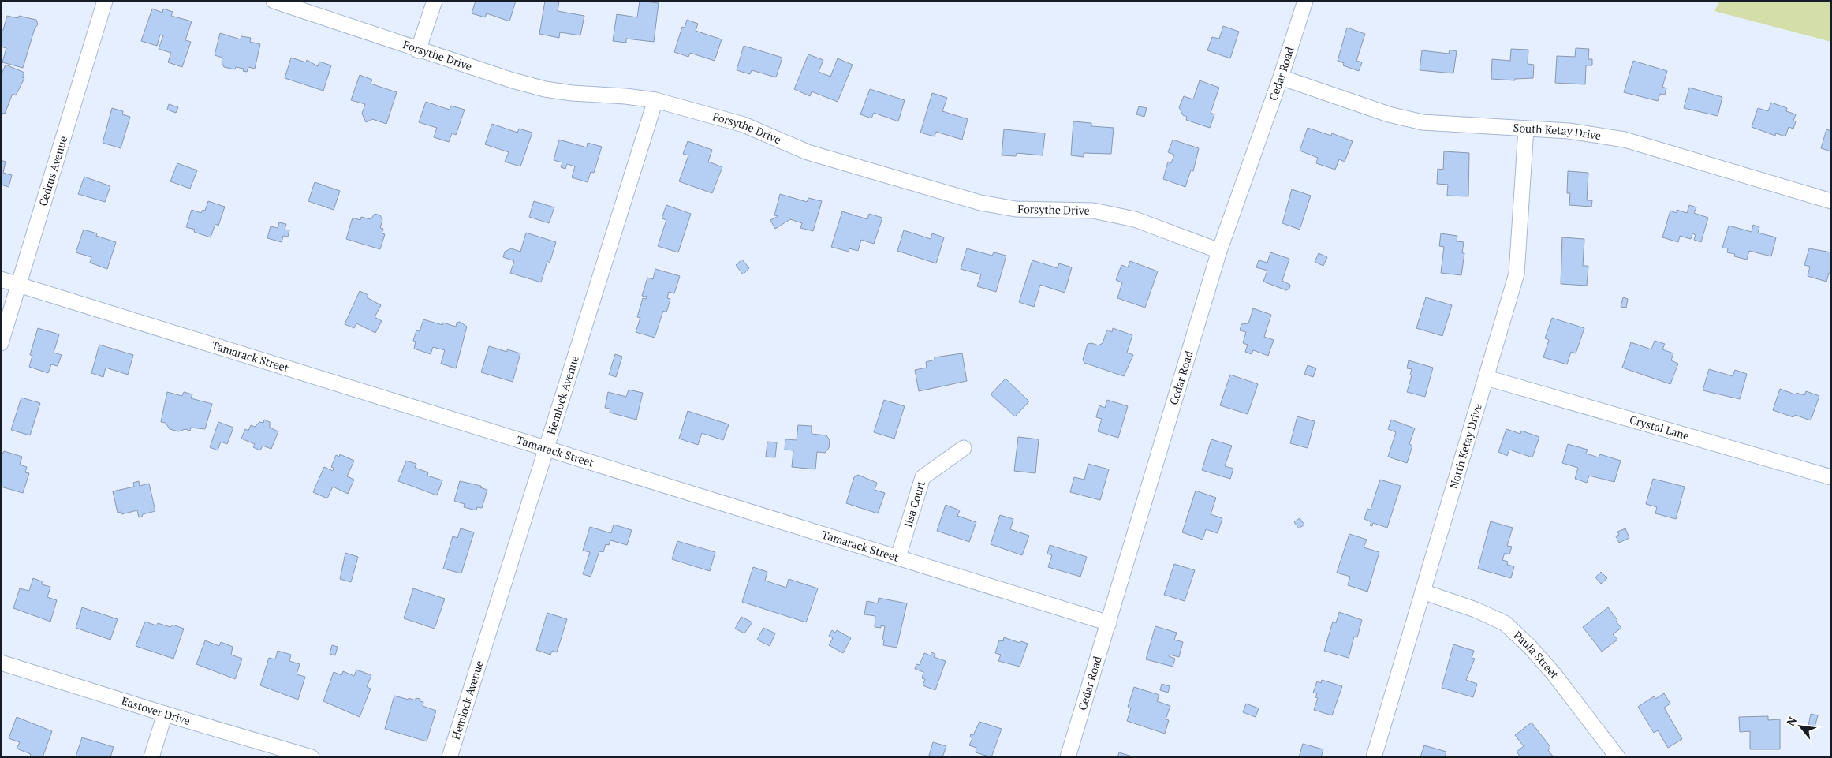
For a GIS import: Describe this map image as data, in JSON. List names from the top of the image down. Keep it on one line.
{"streets":{"street":["Forsythe Drive","Cedar Road","South Ketay Drive","Cedrus Avenue","Tamarack Street","Hemlock Avenue","Crystal Lane","North Ketay Drive","Ilsa Court","Paula Street","Eastover Drive"]},"crossings":[["Forsythe Drive","Cedar Road"],["Forsythe Drive","Hemlock Avenue"],["Cedar Road","South Ketay Drive"],["Cedar Road","Tamarack Street"],["South Ketay Drive","North Ketay Drive"],["Cedrus Avenue","Tamarack Street"],["Tamarack Street","Hemlock Avenue"],["Tamarack Street","Ilsa Court"],["Crystal Lane","North Ketay Drive"],["North Ketay Drive","Paula Street"]],"north":"top left"}
